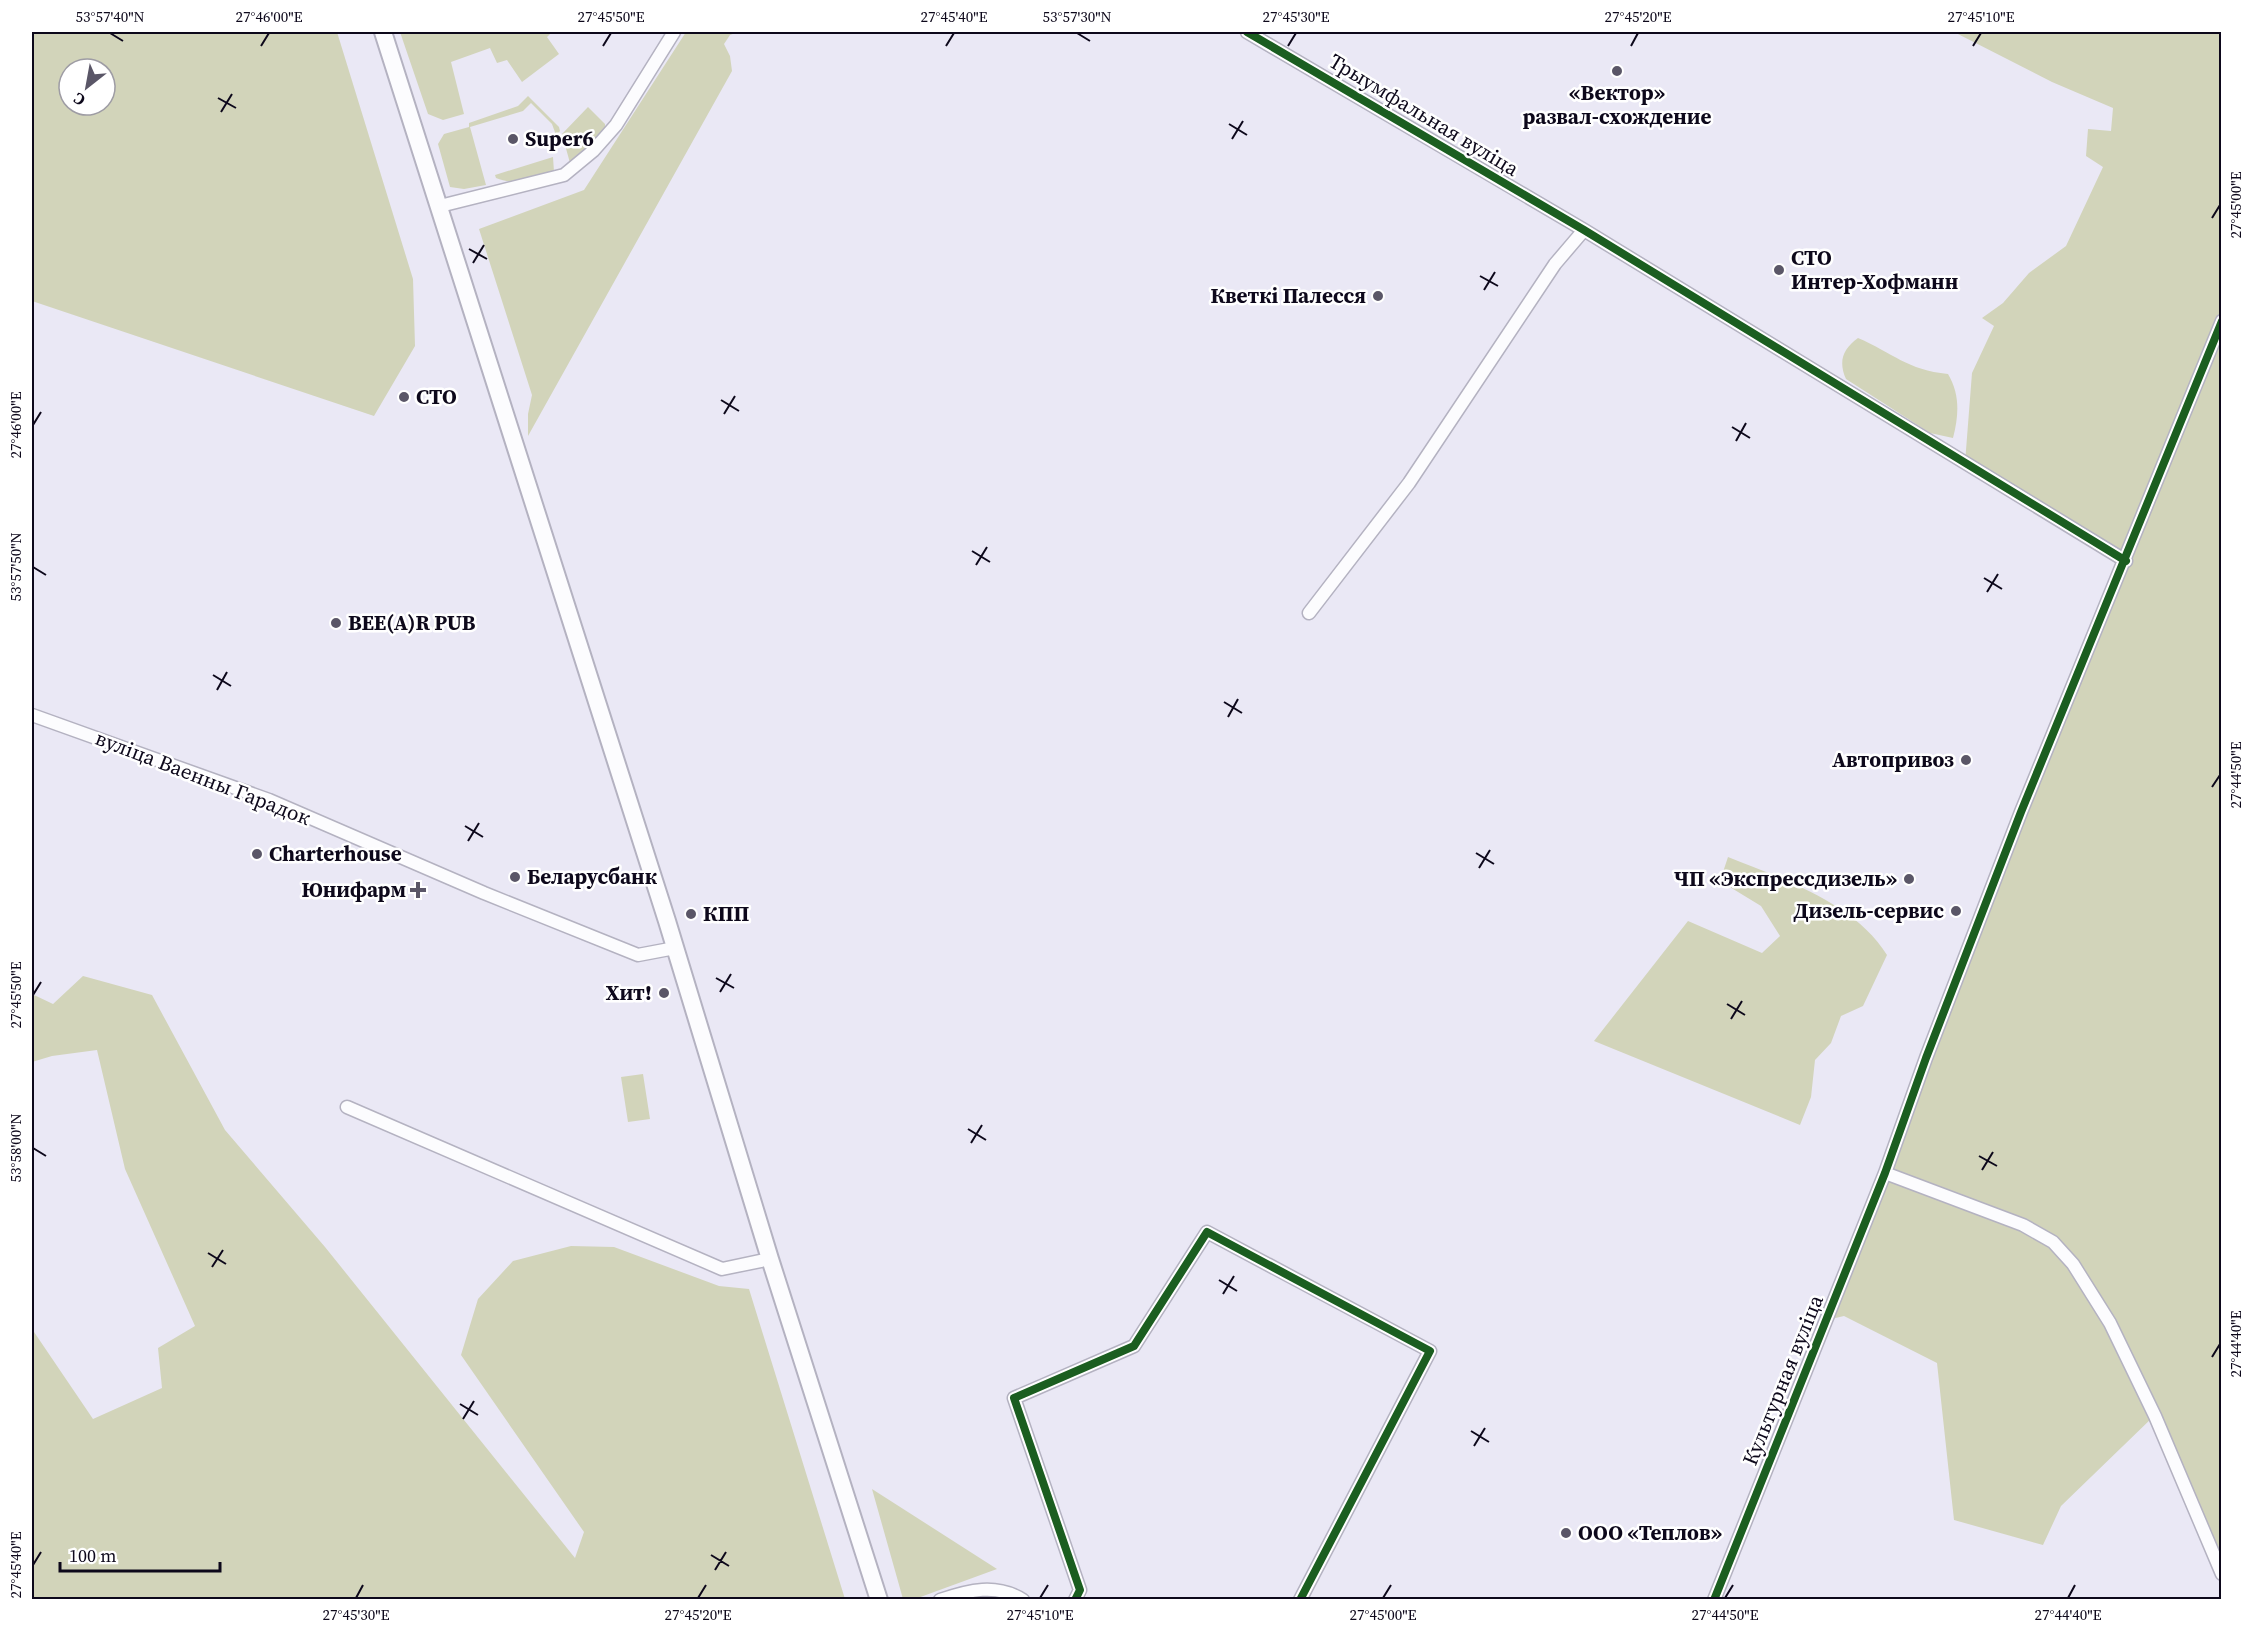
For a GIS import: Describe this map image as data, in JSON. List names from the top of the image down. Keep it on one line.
{"streets":{"street":["Трыумфальная вуліца","вуліца Ваенны Гарадок","Культурная вуліца"]},"crossings":[["Трыумфальная вуліца","Культурная вуліца"]],"places":{"other":["«Вектор» развал-схождение","Super6","СТО Интер-Хофманн","Кветкі Палесся","СТО","BEE(A)R PUB","Автопривоз","Charterhouse","Беларусбанк","ЧП «Экспрессдизель»","Дизель-сервис","КПП","Хит!","ООО «Теплов»"],"health":["Юнифарм"]},"scale_bar":"100 m","north":"bottom left","coordinates":["53°57'40\"N","27°46'00\"E","27°45'50\"E","27°45'40\"E","53°57'30\"N","27°45'30\"E","27°45'20\"E","27°45'10\"E","27°45'00\"E","53°57'50\"N","27°44'50\"E","53°58'00\"N","27°44'40\"E"]}
